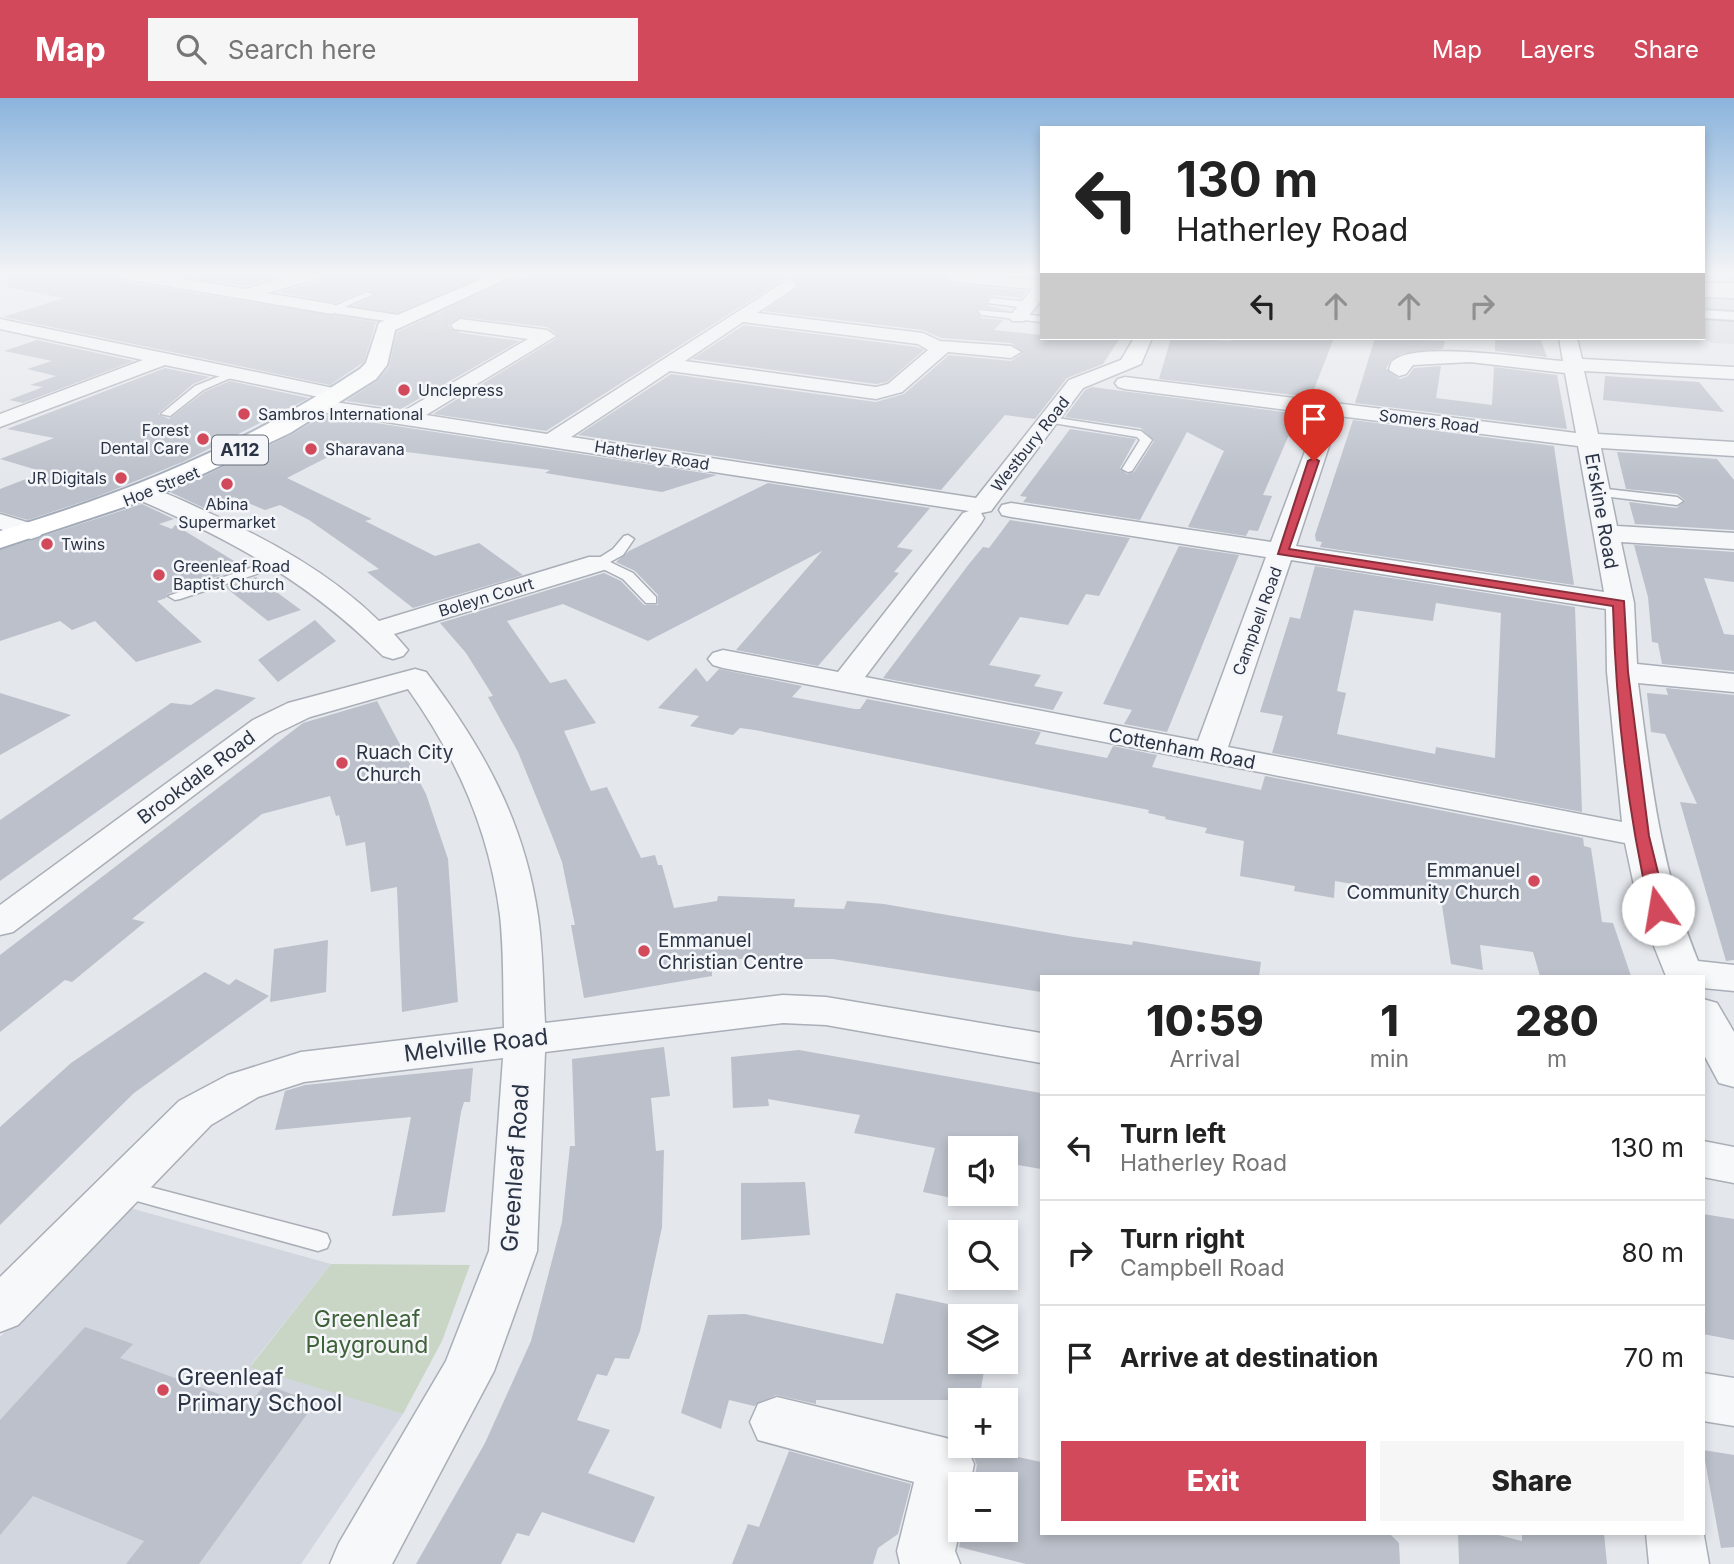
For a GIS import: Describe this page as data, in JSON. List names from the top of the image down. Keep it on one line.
{"streets":{"main road":["A112","Hoe Street"],"street":["Somers Road","Westbury Road","Hatherley Road","Erskine Road","Boleyn Court","Campbell Road","Cottenham Road","Brookdale Road","Melville Road","Greenleaf Road"]},"crossings":[["Somers Road","Erskine Road"],["Somers Road","Campbell Road"],["Westbury Road","Hatherley Road"],["Westbury Road","Cottenham Road"],["Hatherley Road","Hoe Street"],["Hoe Street","Greenleaf Road"],["Erskine Road","Cottenham Road"],["Boleyn Court","Brookdale Road"],["Boleyn Court","Greenleaf Road"],["Campbell Road","Cottenham Road"],["Brookdale Road","Greenleaf Road"],["Melville Road","Greenleaf Road"]],"parks":["Greenleaf Playground"],"places":["Unclepress","Sambros International","Forest Dental Care","Sharavana","JR Digitals","Abina Supermarket","Twins","Greenleaf Road Baptist Church","Ruach City Church","Emmanuel Community Church","Emmanuel Christian Centre","Greenleaf Primary School"],"page":{"header":"Map","search":"Search here","nav":["Map","Layers","Share"],"turn":["130 m","Hatherley Road"],"eta":["10:59","Arrival","1","min","280","m"],"list":[{"name":"Turn left","note":"Hatherley Road","value":"130 m"},{"name":"Turn right","note":"Campbell Road","value":"80 m"},{"name":"Arrive at destination","value":"70 m"}],"map_buttons":["+","−"],"buttons":["Exit","Share"]}}
